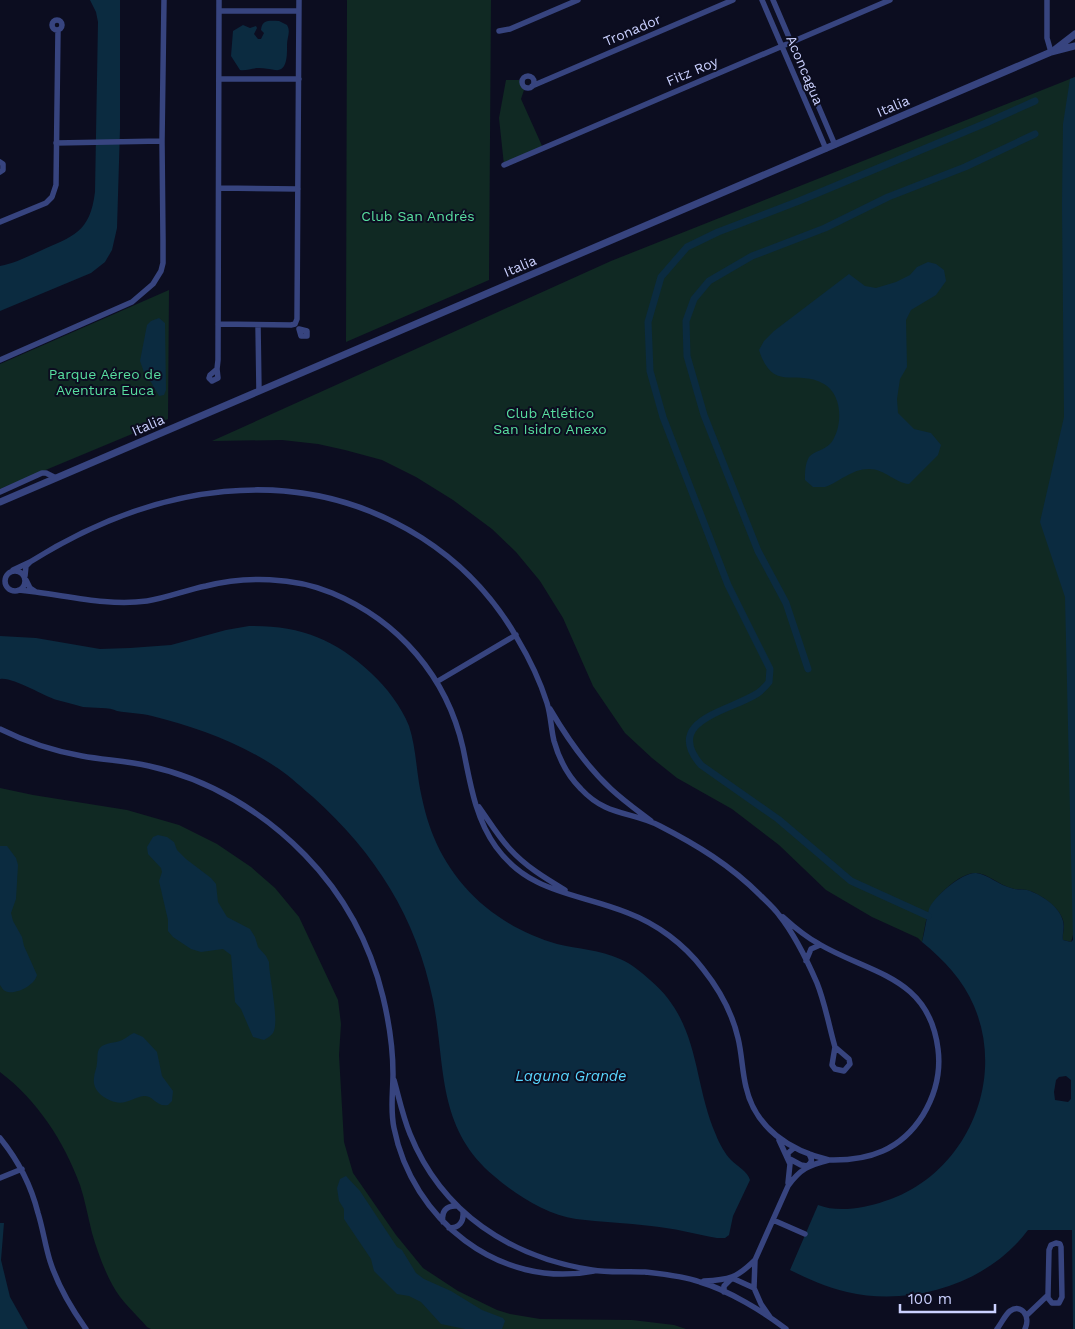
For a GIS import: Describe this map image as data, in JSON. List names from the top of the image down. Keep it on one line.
{"streets":{"street":["Tronador","Aconcagua","Fitz Roy","Italia"]},"crossings":[["Aconcagua","Fitz Roy"],["Aconcagua","Italia"]],"water":["Laguna Grande"],"parks":["Club San Andrés","Parque Aéreo de Aventura Euca","Club Atlético San Isidro Anexo"],"scale_bar":"100 m"}
